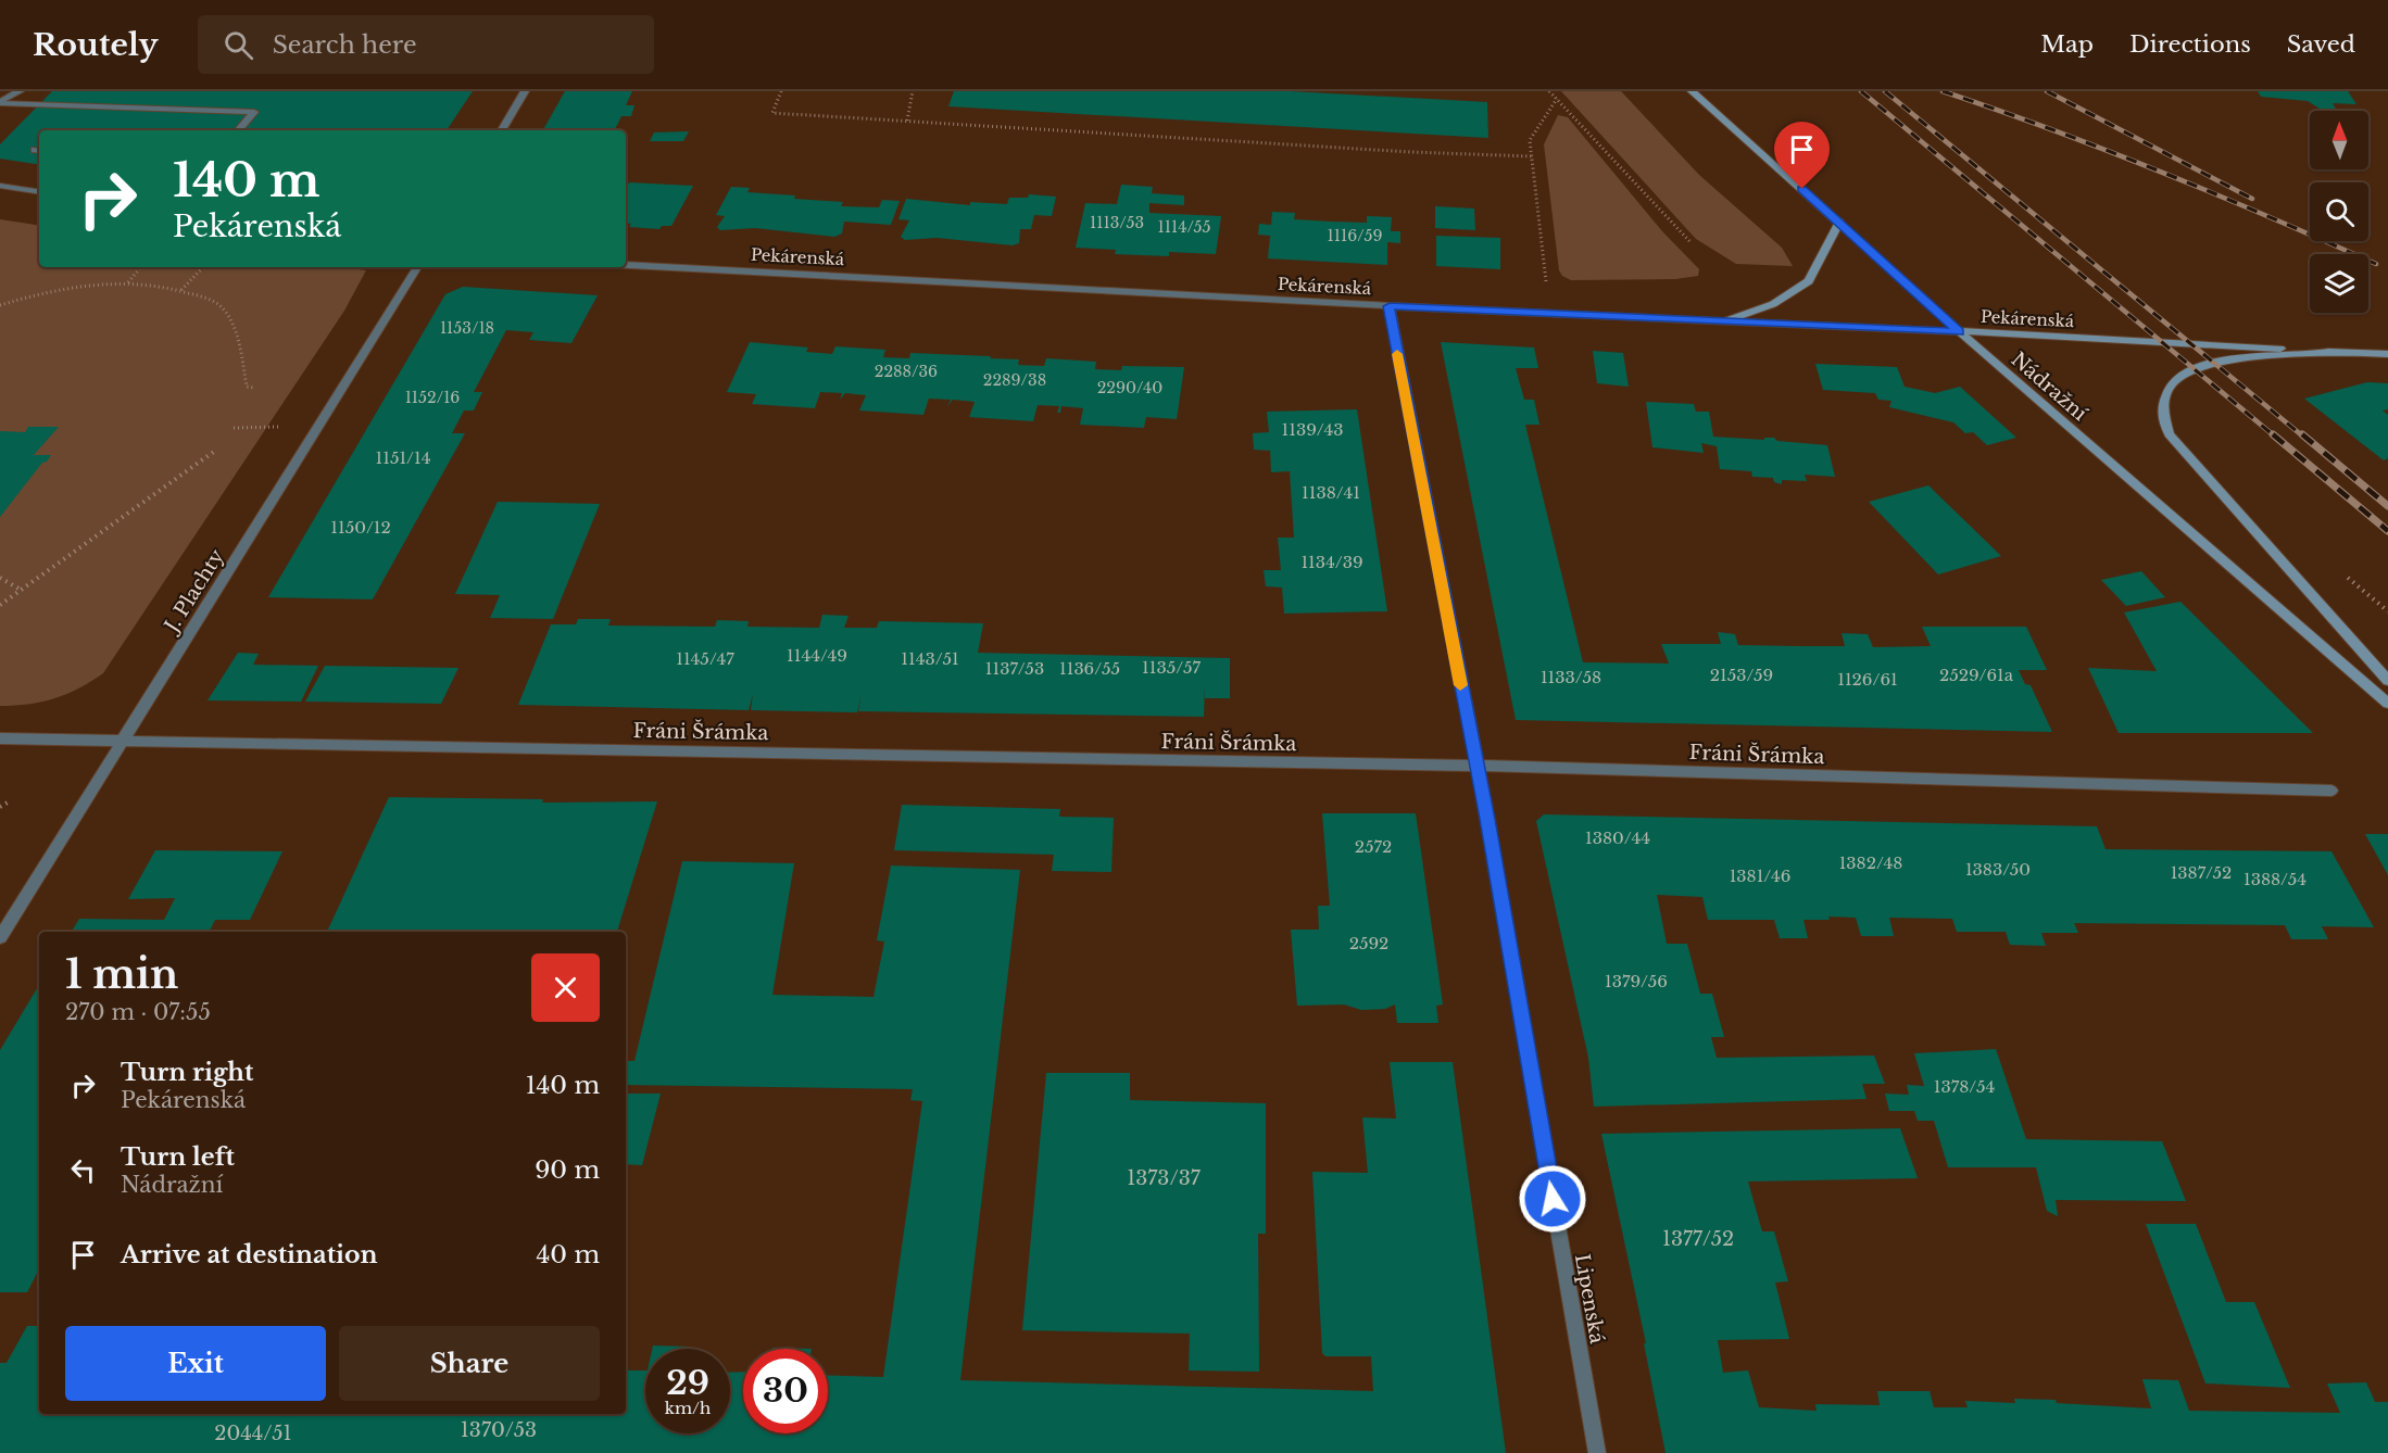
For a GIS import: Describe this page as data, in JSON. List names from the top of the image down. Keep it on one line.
{"streets":{"main road":["Pekárenská","Nádražní"],"street":["J. Plachty","Fráni Šrámka","Lipenská"]},"crossings":[["Pekárenská","Nádražní"],["Pekárenská","Lipenská"],["J. Plachty","Fráni Šrámka"],["Fráni Šrámka","Lipenská"]],"house_numbers":["1113/53","1114/55","1116/59","1153/18","2288/36","2289/38","2290/40","1152/16","1139/43","1151/14","1138/41","1150/12","1134/39","1144/49","1145/47","1143/51","1135/57","1137/53","1136/55","2153/59","2529/61a","1133/58","1126/61","1380/44","2572","1382/48","1383/50","1387/52","1381/46","1388/54","2592","1379/56","1378/54","1373/37","1377/52","1370/53","2044/51"],"north":"top","page":{"header":"Routely","search":"Search here","nav":["Map","Directions","Saved"],"turn":["140 m","Pekárenská"],"heading":["1 min","270 m · 07:55"],"list":[{"name":"Turn right","note":"Pekárenská","value":"140 m"},{"name":"Turn left","note":"Nádražní","value":"90 m"},{"name":"Arrive at destination","value":"40 m"}],"buttons":["Exit","Share"],"speed":"29 km/h","limit":"30"}}
